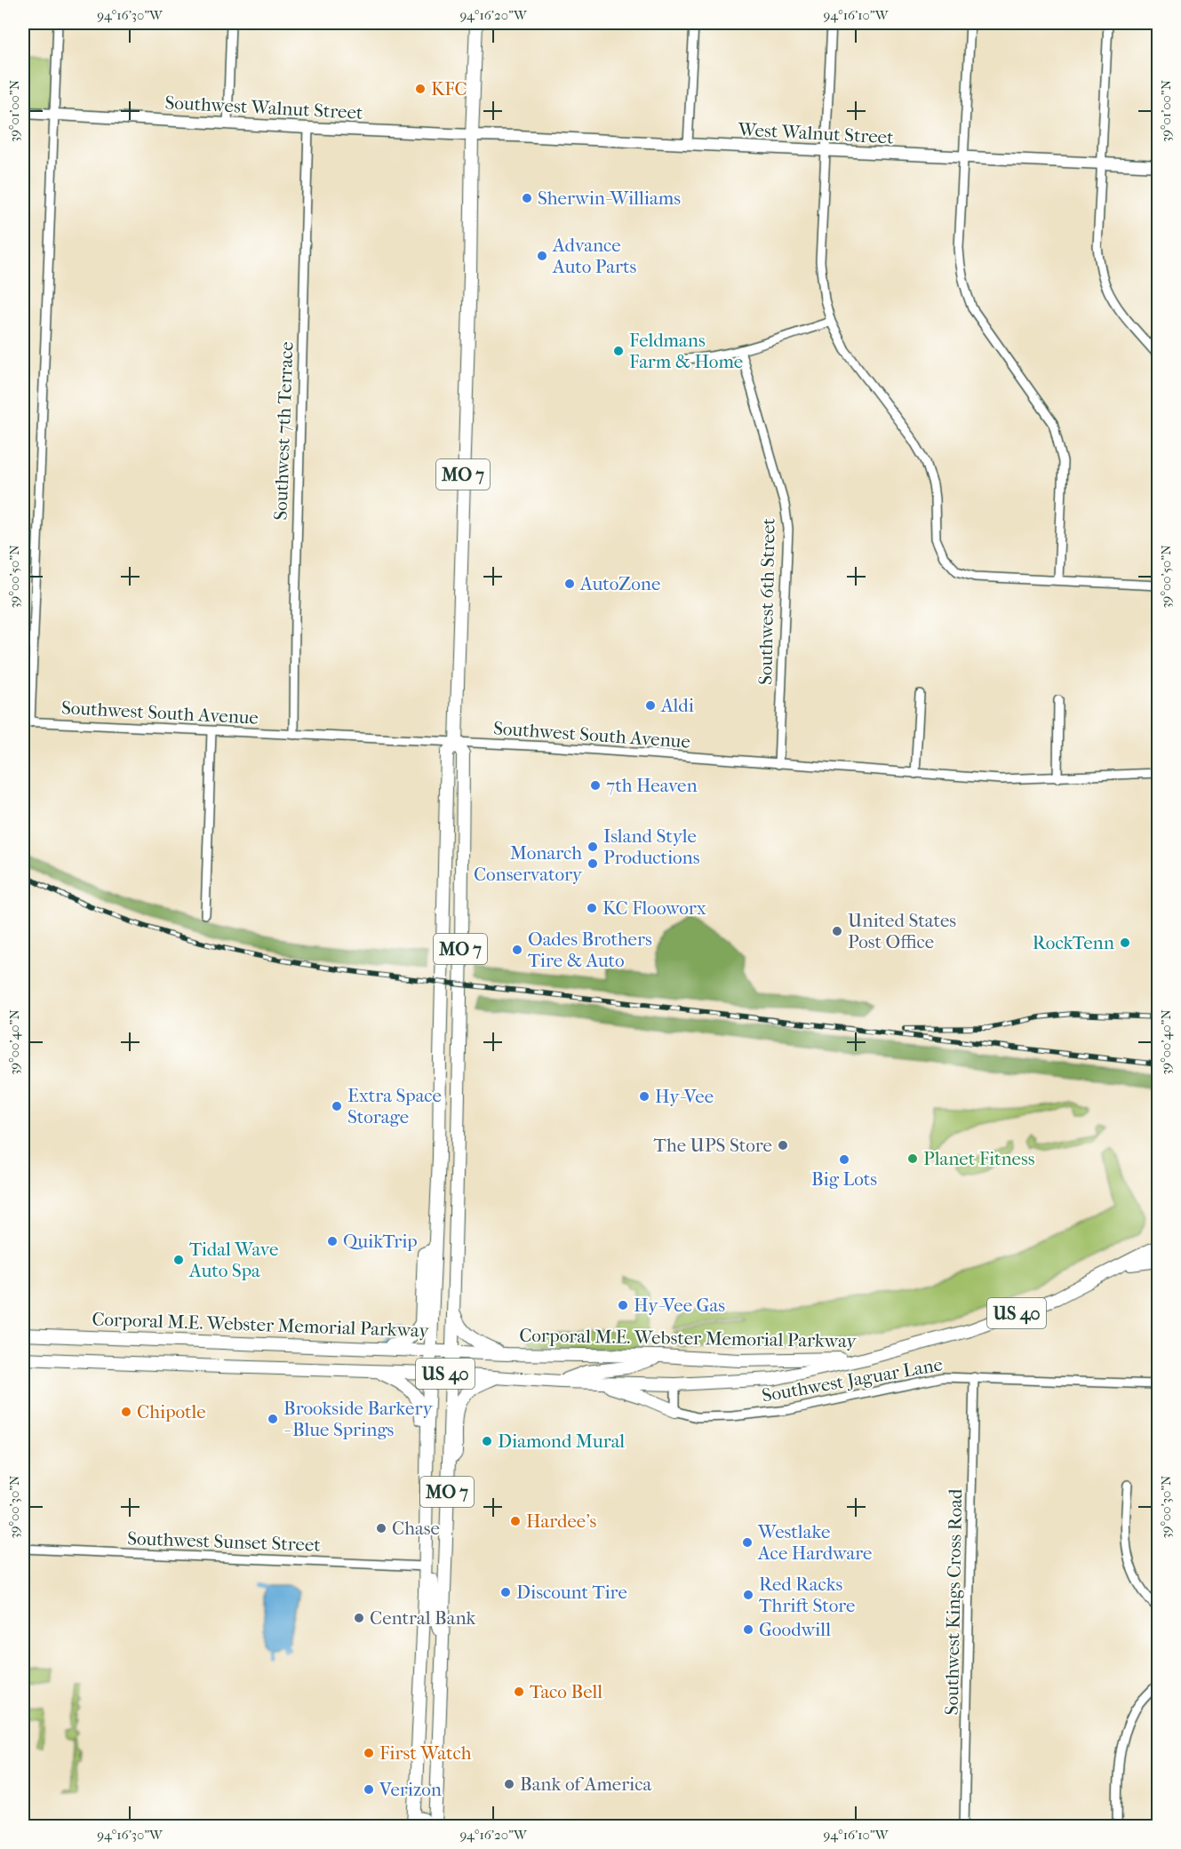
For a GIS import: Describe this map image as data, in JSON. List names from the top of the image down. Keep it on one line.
{"streets":{"main road":["MO 7","US 40","Corporal M.E. Webster Memorial Parkway"],"street":["Southwest Walnut Street","West Walnut Street","Southwest 7th Terrace","Southwest 6th Street","Southwest South Avenue","Southwest Jaguar Lane","Southwest Sunset Street","Southwest Kings Cross Road"]},"crossings":[["Southwest Walnut Street","West Walnut Street"],["Southwest Walnut Street","Southwest 7th Terrace"],["Southwest Walnut Street","MO 7"],["West Walnut Street","MO 7"],["Southwest 7th Terrace","Southwest South Avenue"],["MO 7","Southwest South Avenue"],["MO 7","Corporal M.E. Webster Memorial Parkway"],["MO 7","Southwest Sunset Street"],["Southwest 6th Street","Southwest South Avenue"],["US 40","Corporal M.E. Webster Memorial Parkway"],["Southwest Jaguar Lane","Southwest Kings Cross Road"]],"places":["KFC","Sherwin-Williams","Advance Auto Parts","Feldmans Farm & Home","AutoZone","Aldi","7th Heaven","Island Style Productions","Monarch Conservatory","KC Flooworx","United States Post Office","RockTenn","Oades Brothers Tire & Auto","Hy-Vee","Extra Space Storage","The UPS Store","Planet Fitness","Big Lots","QuikTrip","Tidal Wave Auto Spa","Hy-Vee Gas","Chipotle","Brookside Barkery - Blue Springs","Diamond Mural","Hardee's","Chase","Westlake Ace Hardware","Discount Tire","Red Racks Thrift Store","Central Bank","Goodwill","Taco Bell","First Watch","Bank of America","Verizon"],"coordinates":["94°16'30\"W","94°16'20\"W","94°16'10\"W","39°01'00\"N","39°00'50\"N","39°00'40\"N","39°00'30\"N"]}
